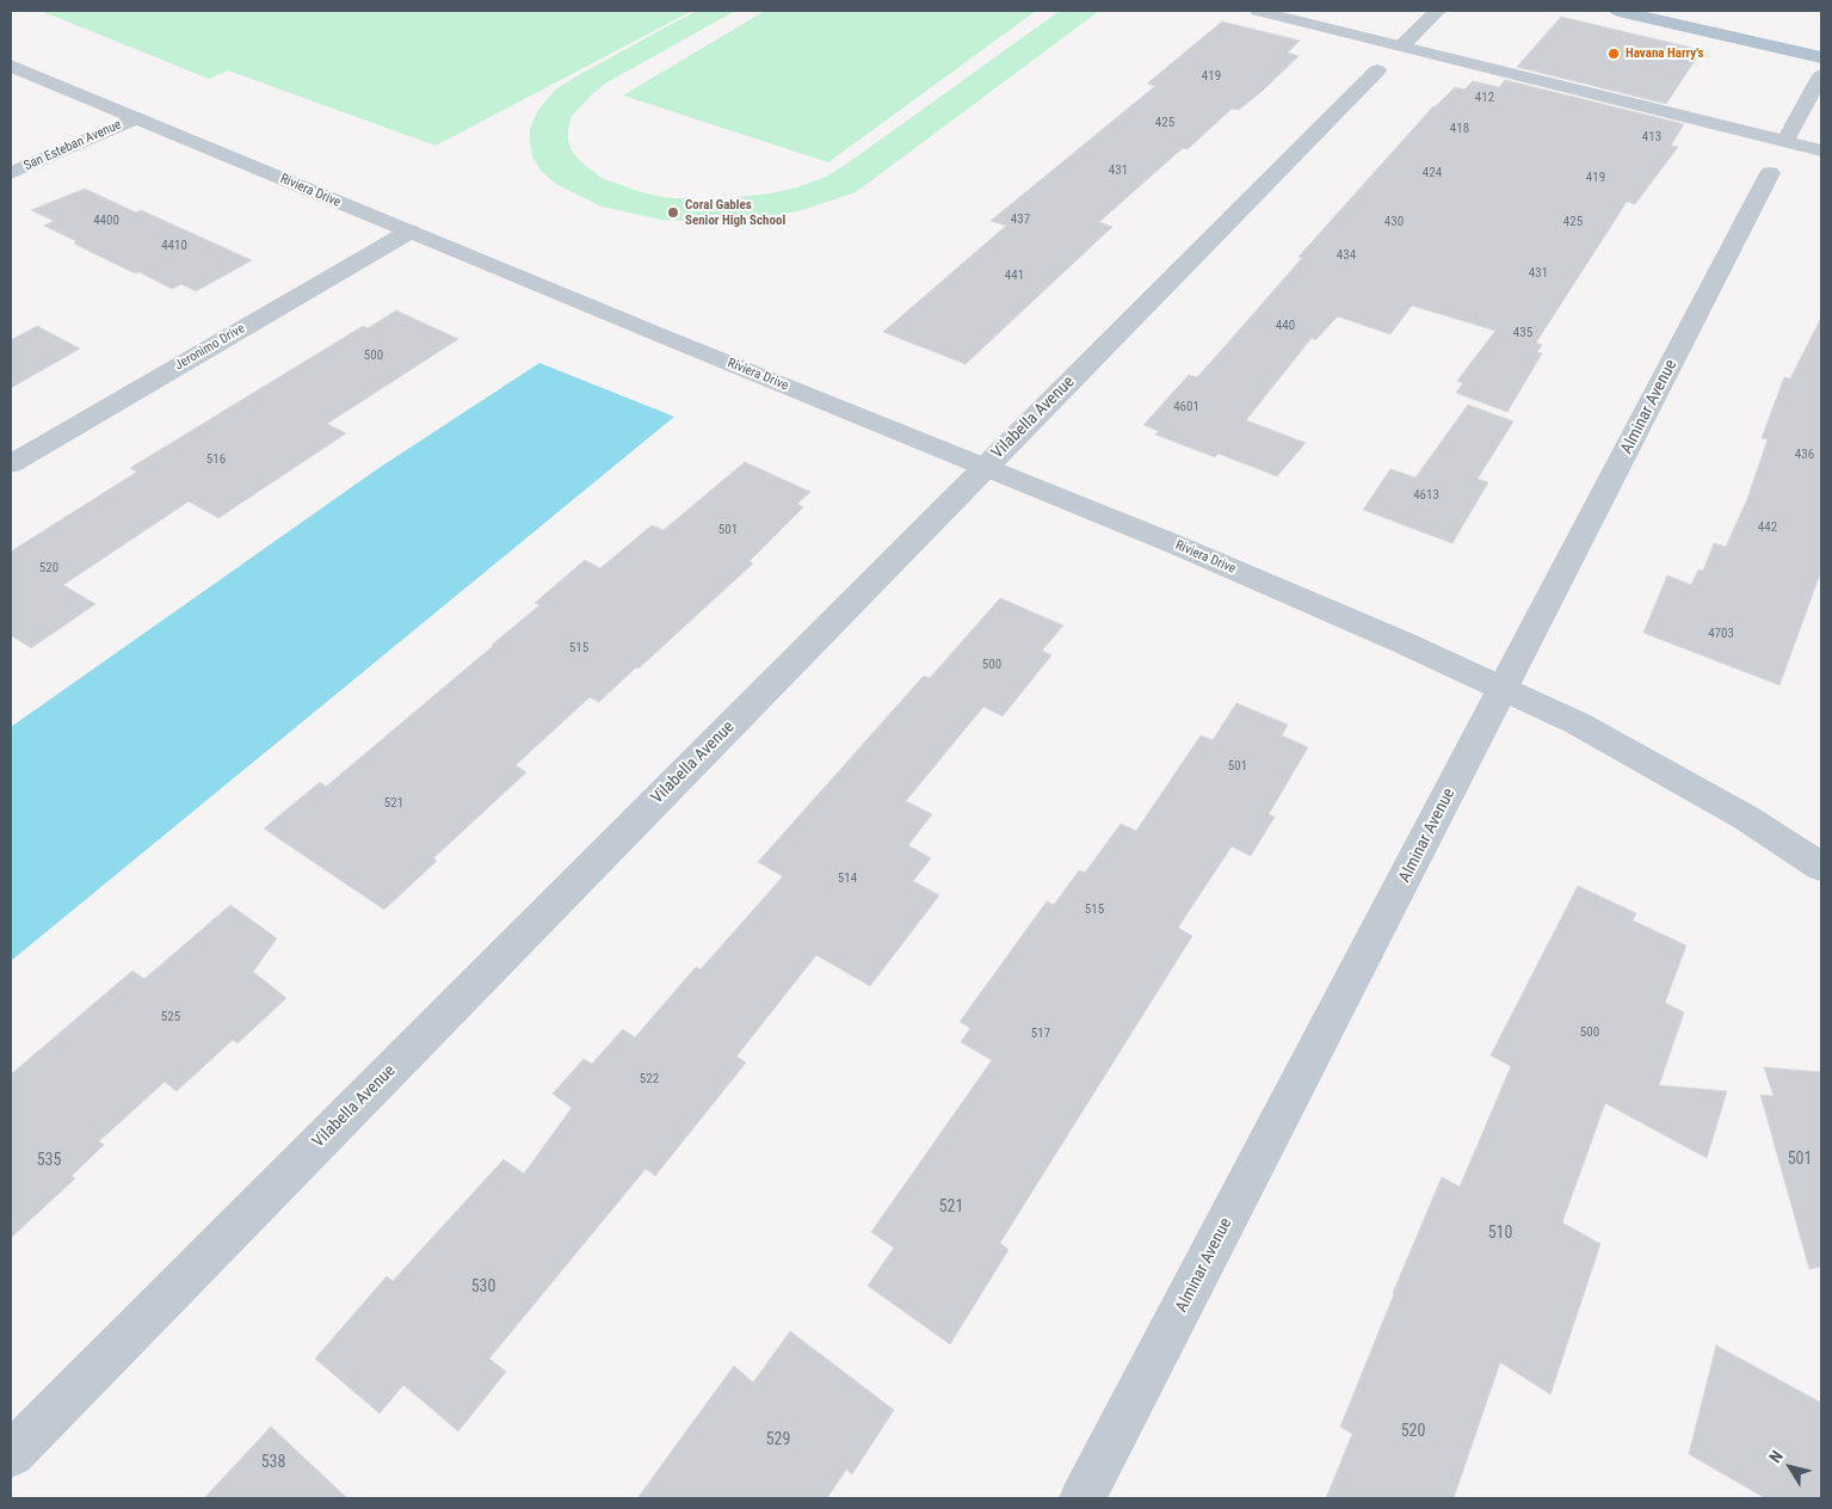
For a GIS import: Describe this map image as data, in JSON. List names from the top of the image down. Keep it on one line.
{"streets":{"street":["San Esteban Avenue","Riviera Drive","Jeronimo Drive","Alminar Avenue","Vilabella Avenue"]},"crossings":[["San Esteban Avenue","Riviera Drive"],["Riviera Drive","Jeronimo Drive"],["Riviera Drive","Alminar Avenue"],["Riviera Drive","Vilabella Avenue"]],"places":["Havana Harry's","Coral Gables Senior High School"],"house_numbers":["419","412","425","418","413","431","424","419","437","4400","430","425","4410","434","431","441","440","435","500","4601","436","516","4613","442","501","520","4703","515","500","501","521","514","515","525","500","517","522","501","535","521","510","530","520","529","538"],"north":"top left"}
